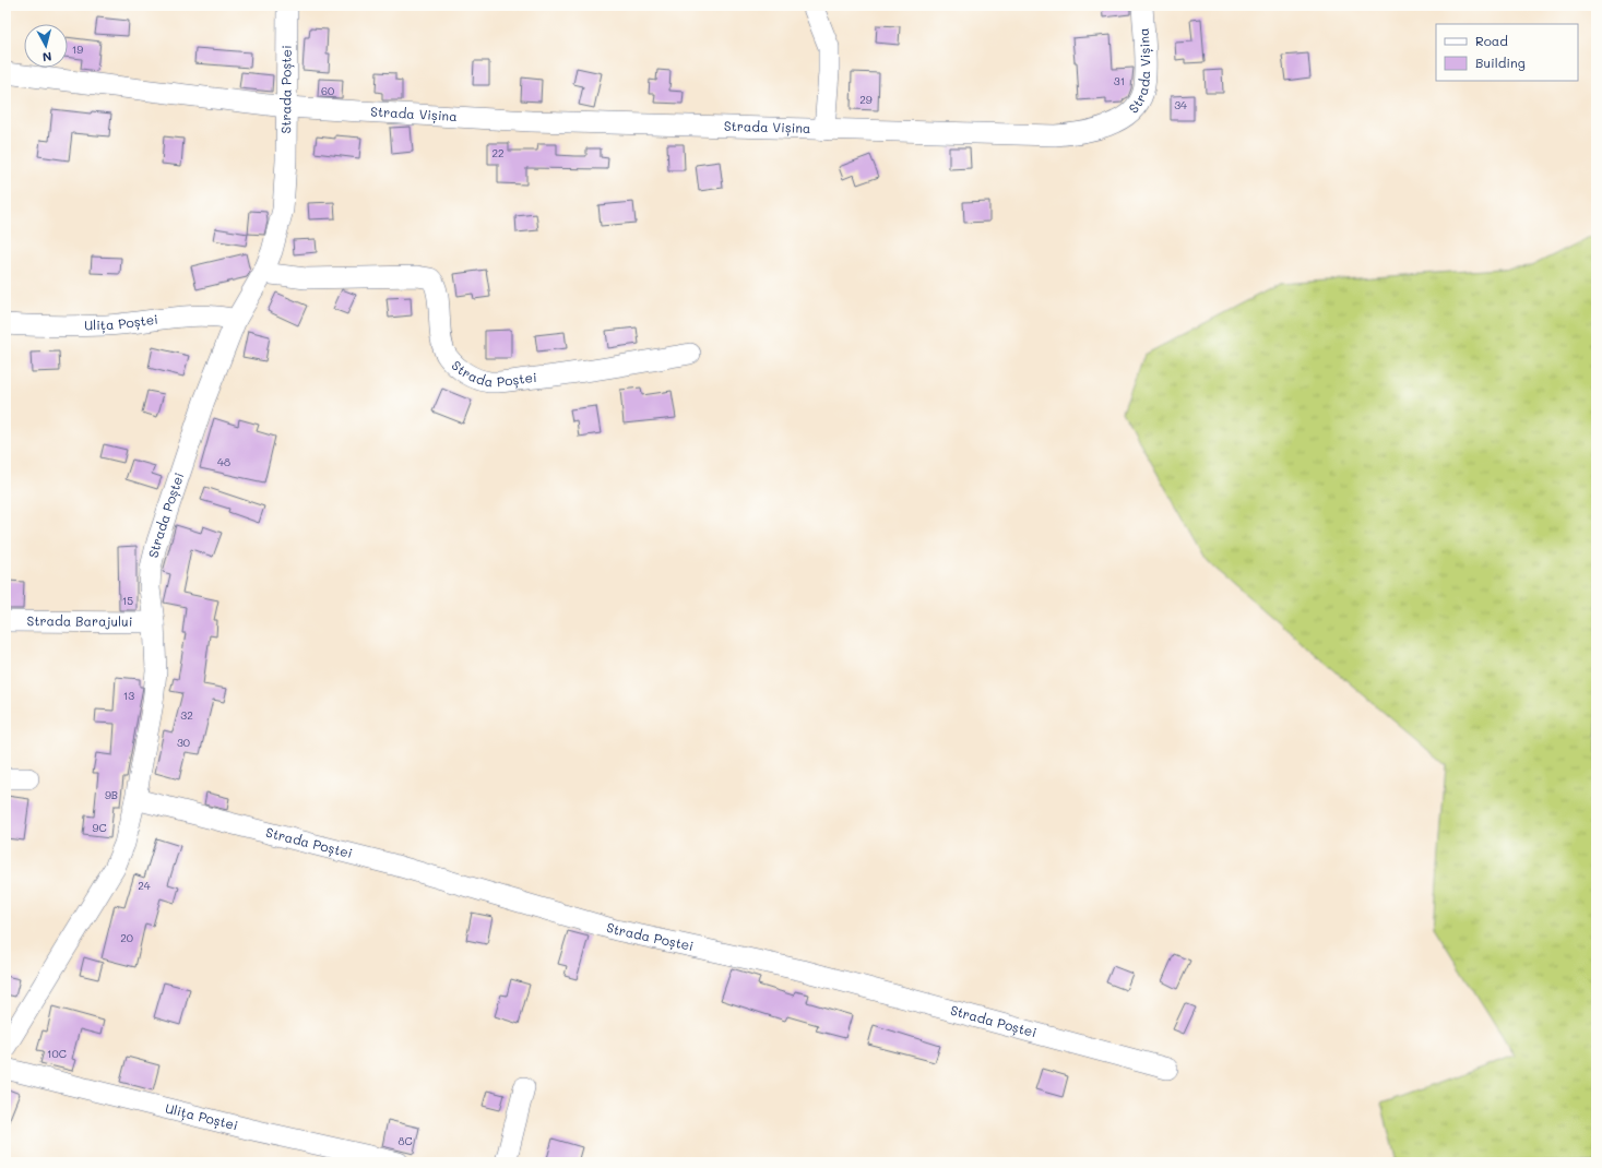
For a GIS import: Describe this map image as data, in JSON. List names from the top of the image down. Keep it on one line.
{"streets":{"street":["Strada Vișina","Strada Poștei","Ulița Poștei","Strada Barajului"]},"crossings":[["Strada Vișina","Strada Poștei"],["Strada Poștei","Ulița Poștei"],["Strada Poștei","Strada Barajului"]],"house_numbers":["19","31","60","29","34","22","48","15","13","32","30","9B","9C","24","20","10C","8C"],"legend":["Road","Building"],"north":"bottom"}
